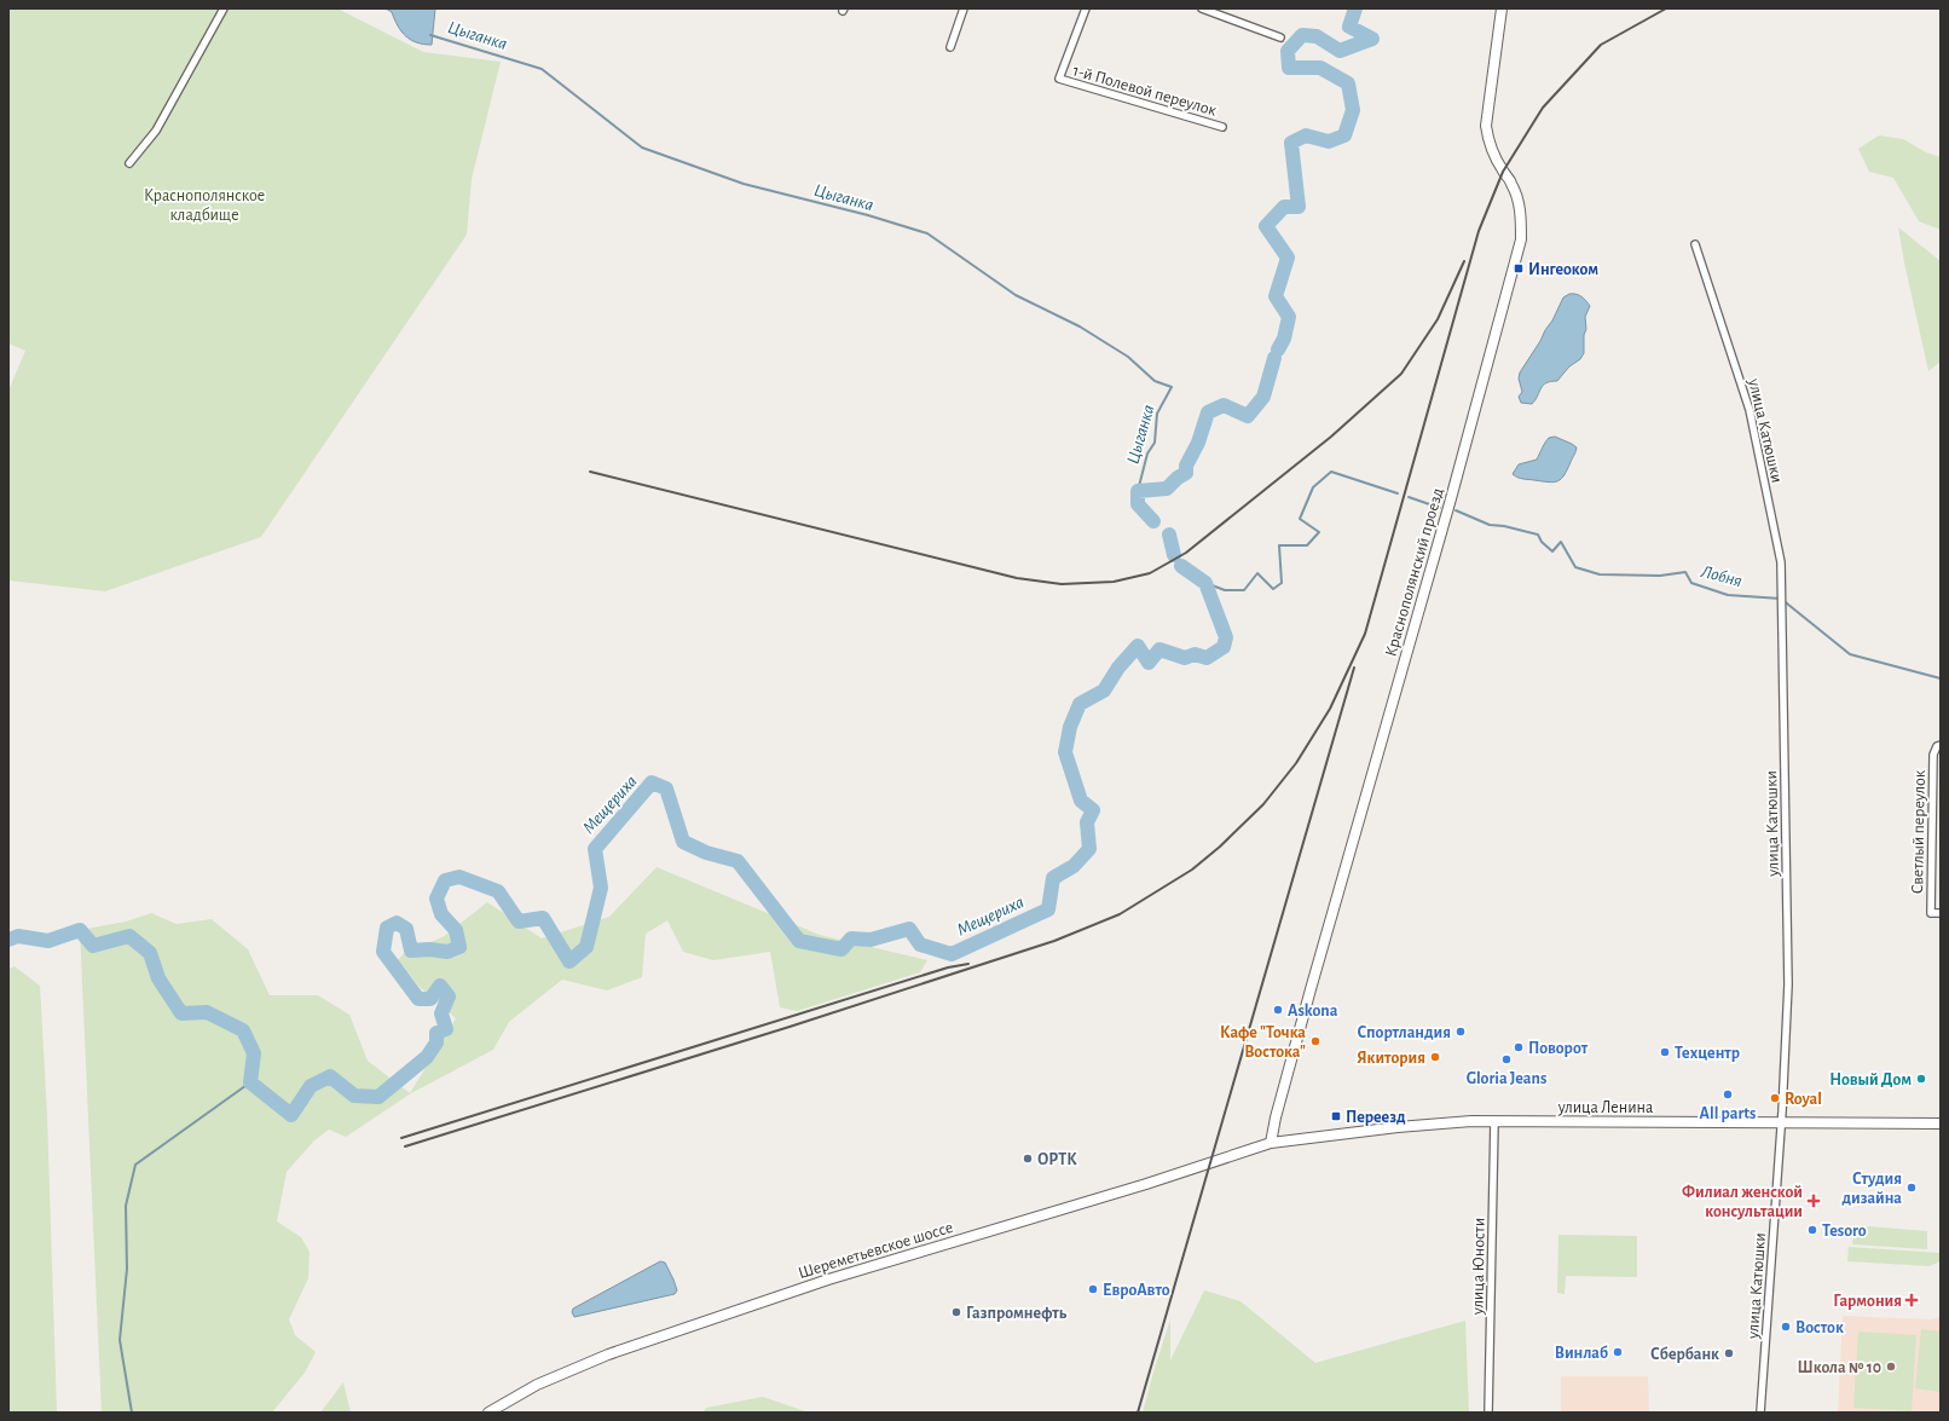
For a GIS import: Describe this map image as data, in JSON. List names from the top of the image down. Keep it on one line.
{"streets":{"main road":["Краснополянский проезд","улица Ленина","Шереметьевское шоссе"],"street":["1-й Полевой переулок","улица Катюшки","Светлый переулок","улица Юности"]},"crossings":[["улица Катюшки","улица Ленина"],["Краснополянский проезд","улица Ленина"],["Краснополянский проезд","Шереметьевское шоссе"],["улица Ленина","Шереметьевское шоссе"],["улица Ленина","улица Юности"]],"water":["Цыганка","Лобня","Мещериха"],"parks":["Краснополянское кладбище"],"places":{"transit":["Ингеоком","Переезд"],"other":["Askona","Спортландия","Кафе \"Точка Востока\"","Поворот","Техцентр","Якитория","Gloria Jeans","Новый Дом","All parts","Royal","ОРТК","Студия дизайна","Tesoro","ЕвроАвто","Газпромнефть","Восток","Винлаб","Сбербанк","Школа № 10"],"health":["Филиал женской консультации","Гармония"]}}
